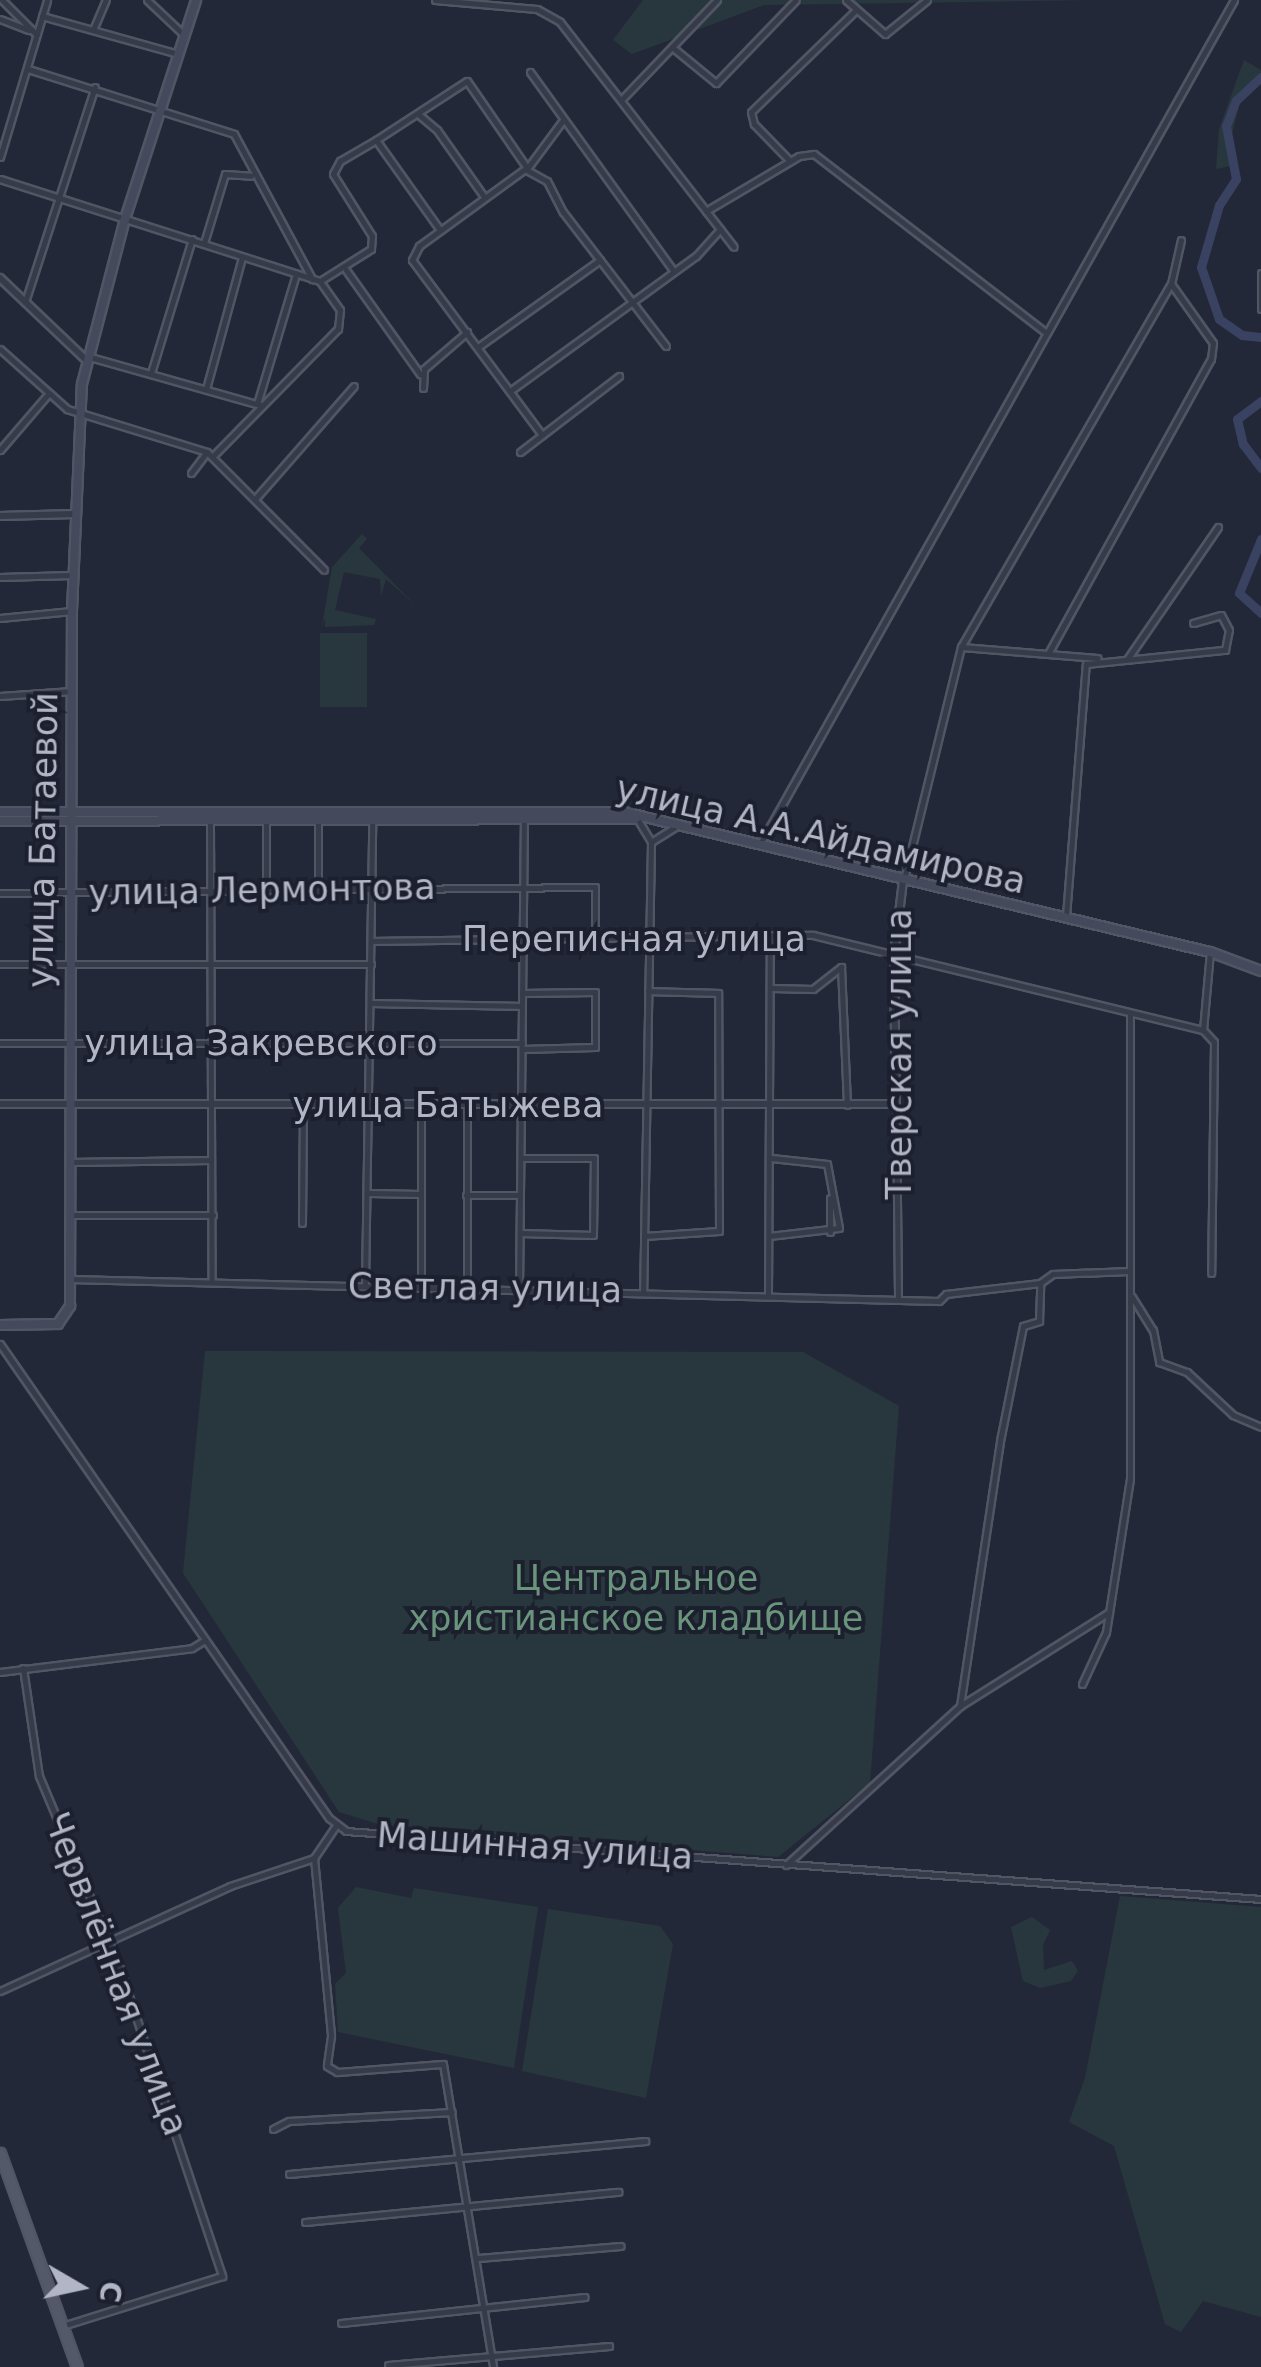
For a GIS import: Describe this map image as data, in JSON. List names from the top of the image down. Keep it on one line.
{"streets":{"main road":["улица А.А.Айдамирова","улица Батаевой"],"street":["улица Лермонтова","Переписная улица","улица Закревского","Тверская улица","улица Батыжева","Светлая улица","Машинная улица","Червлённая улица"]},"crossings":[["улица А.А.Айдамирова","улица Батаевой"],["улица А.А.Айдамирова","Тверская улица"],["улица Батаевой","улица Лермонтова"],["улица Батаевой","улица Закревского"],["улица Батаевой","улица Батыжева"],["улица Батаевой","Светлая улица"],["улица Лермонтова","Переписная улица"],["Переписная улица","Тверская улица"],["Тверская улица","улица Батыжева"],["Тверская улица","Светлая улица"]],"parks":["Центральное христианское кладбище"],"north":"right"}
